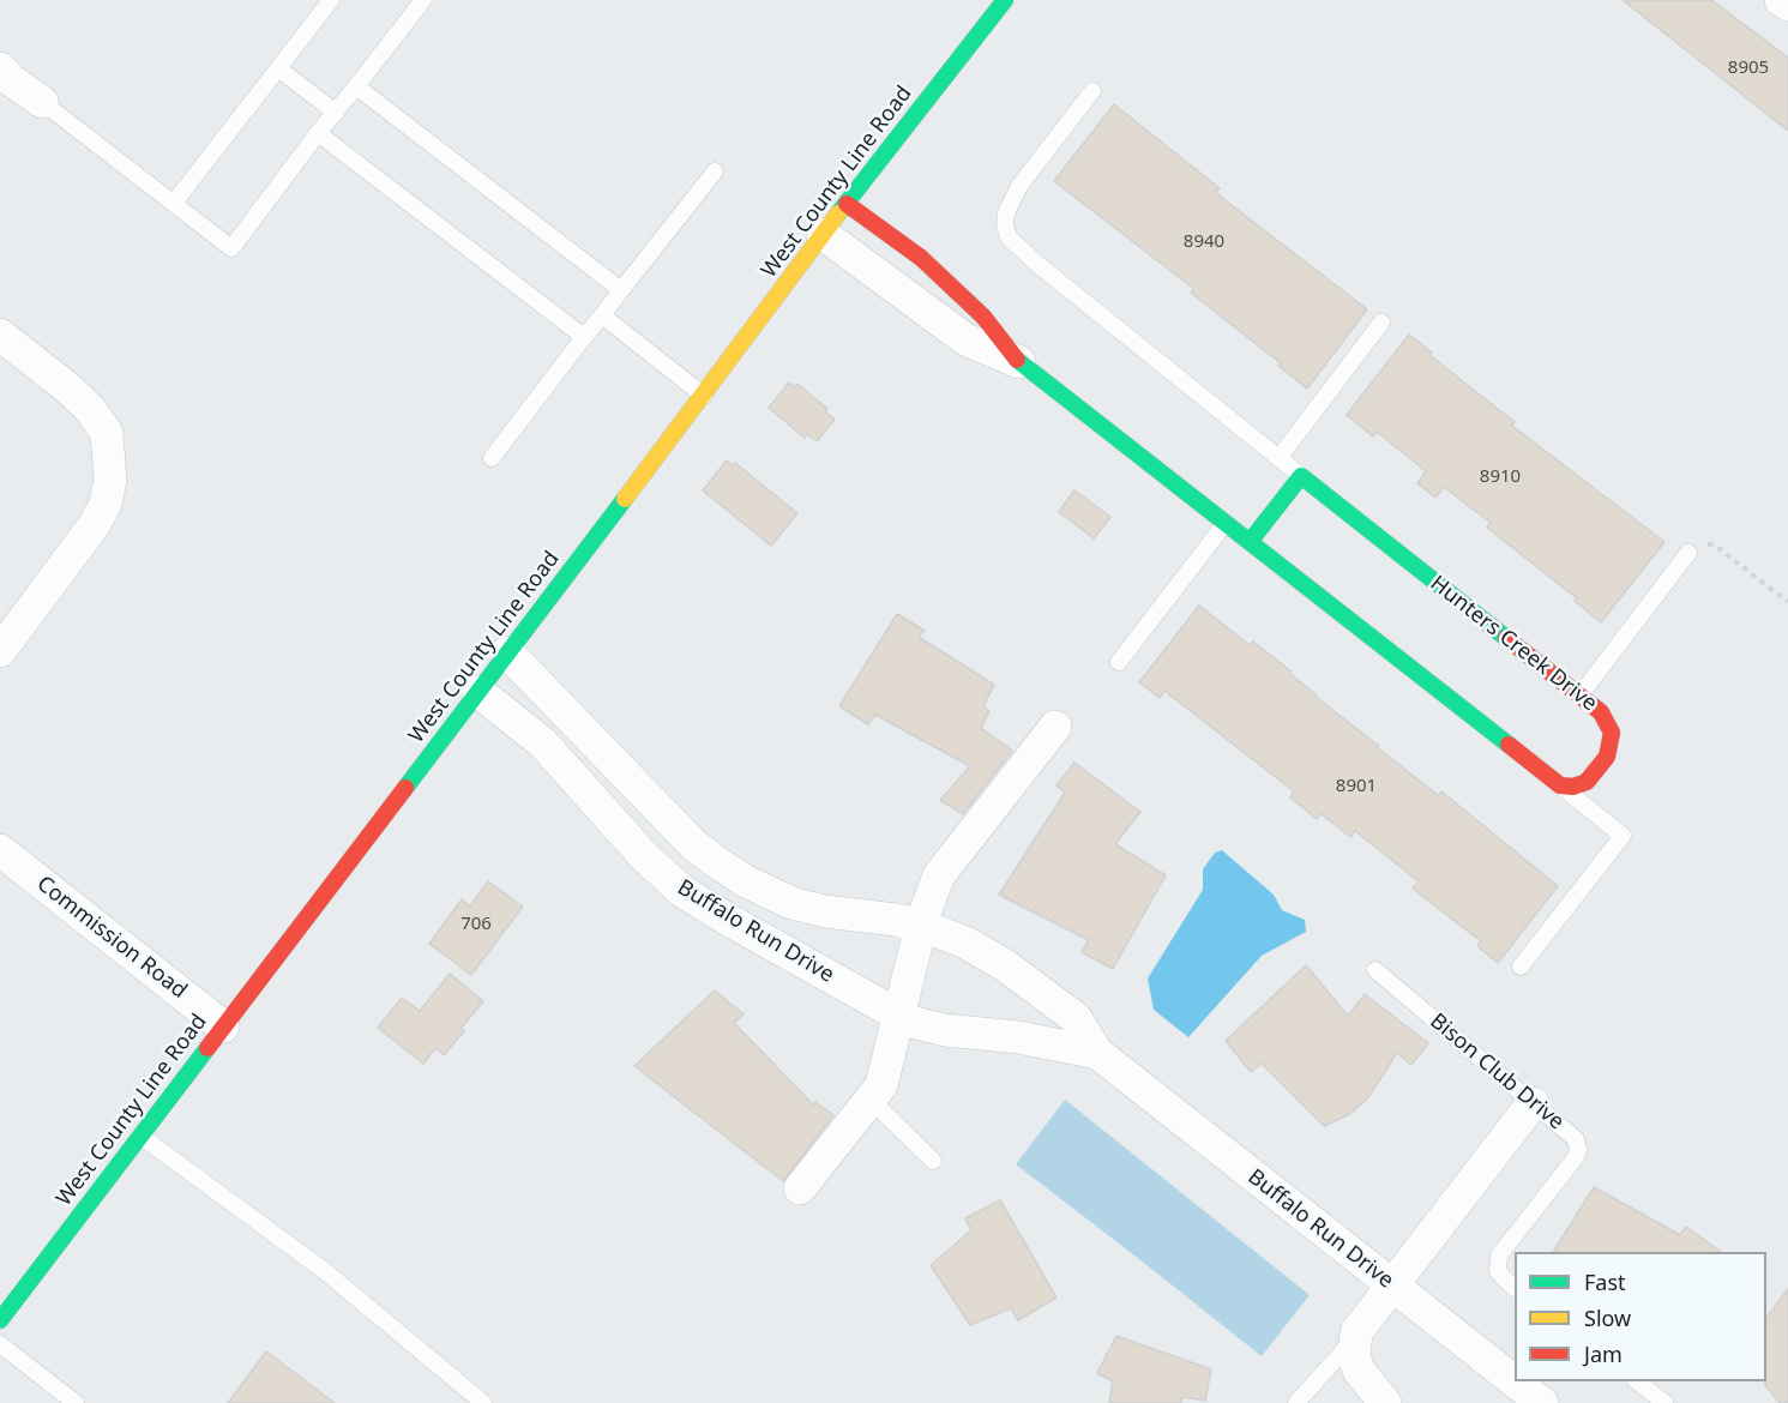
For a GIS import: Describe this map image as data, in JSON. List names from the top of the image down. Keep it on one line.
{"streets":{"main road":["West County Line Road","Hunters Creek Drive"],"street":["Buffalo Run Drive","Commission Road"],"lane":["Bison Club Drive"]},"crossings":[["West County Line Road","Buffalo Run Drive"],["West County Line Road","Commission Road"]],"house_numbers":["8905","8940","8910","8901","706"],"legend":["Fast","Slow","Jam"]}
